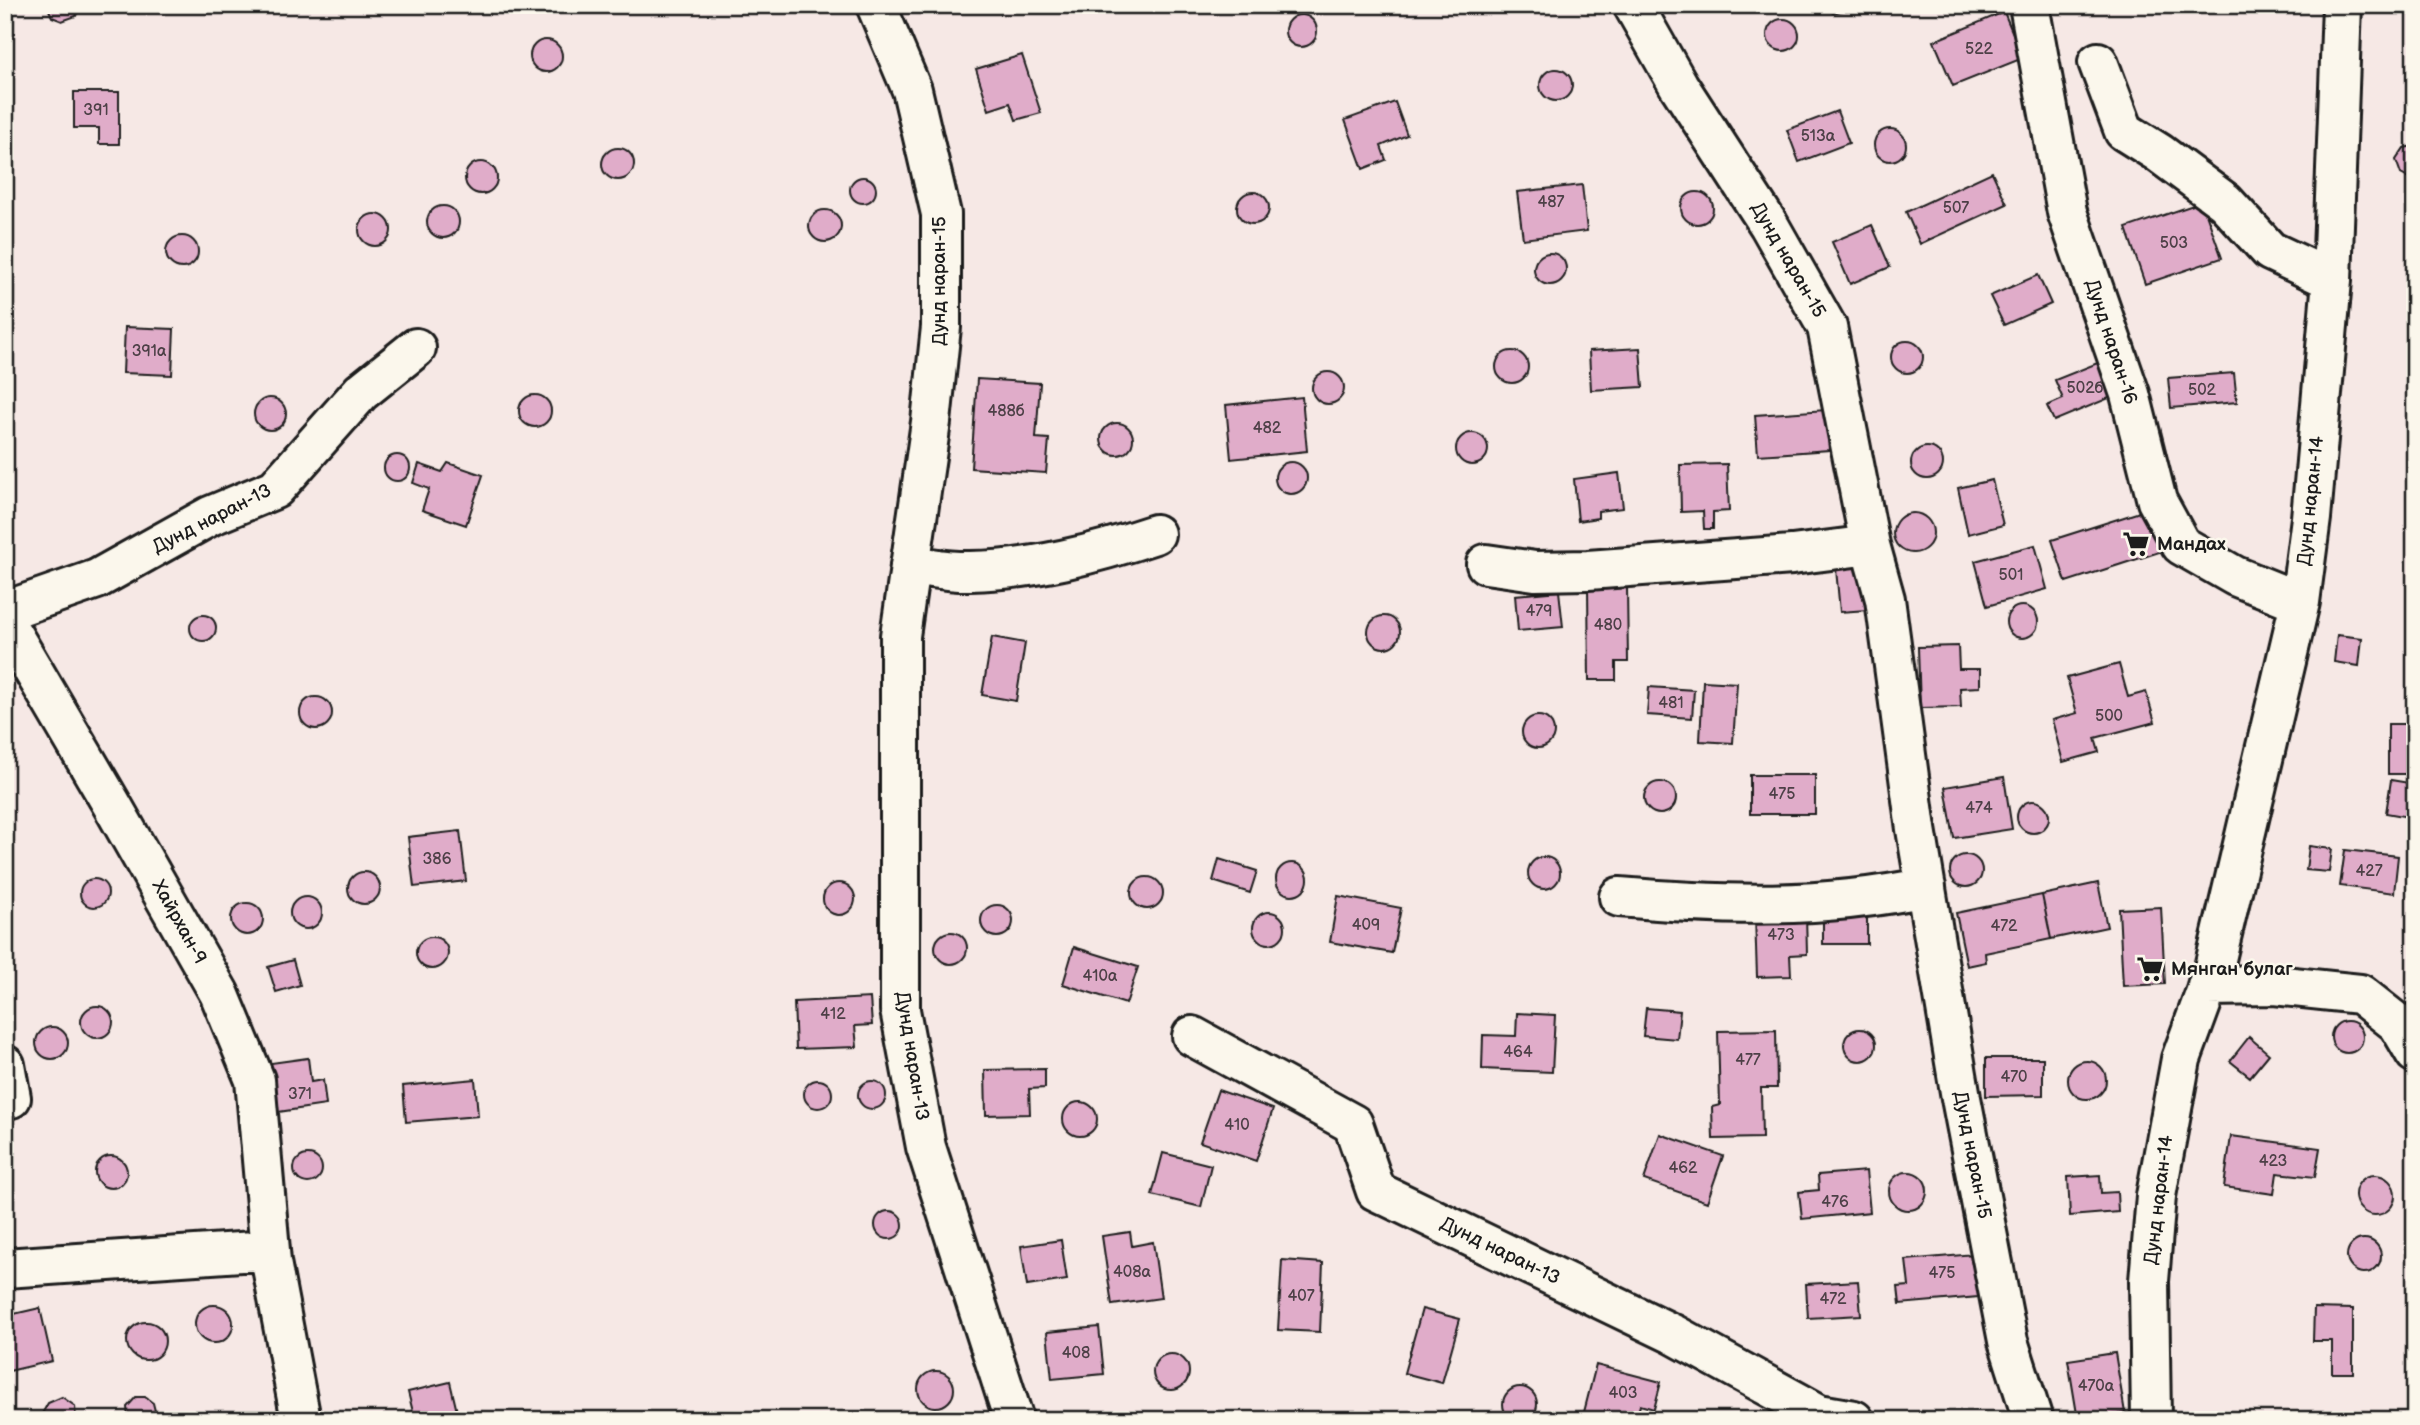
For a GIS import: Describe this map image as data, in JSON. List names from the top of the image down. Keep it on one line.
{"streets":{"street":["Дунд наран-15","Дунд наран-16","Дунд наран-14","Дунд наран-13","Хайрхан-9"]},"crossings":[["Дунд наран-15","Дунд наран-13"],["Дунд наран-16","Дунд наран-14"]],"places":{"supermarket":["Мандах","Мянган булаг"]},"house_numbers":["522","391","513а","487","507","503","391а","502б","502","488б","482","501","479","480","481","500","475","474","386","427","409","472","473","410а","412","464","477","470","371","410","423","462","476","408а","475","407","472","408","470а","403"]}
